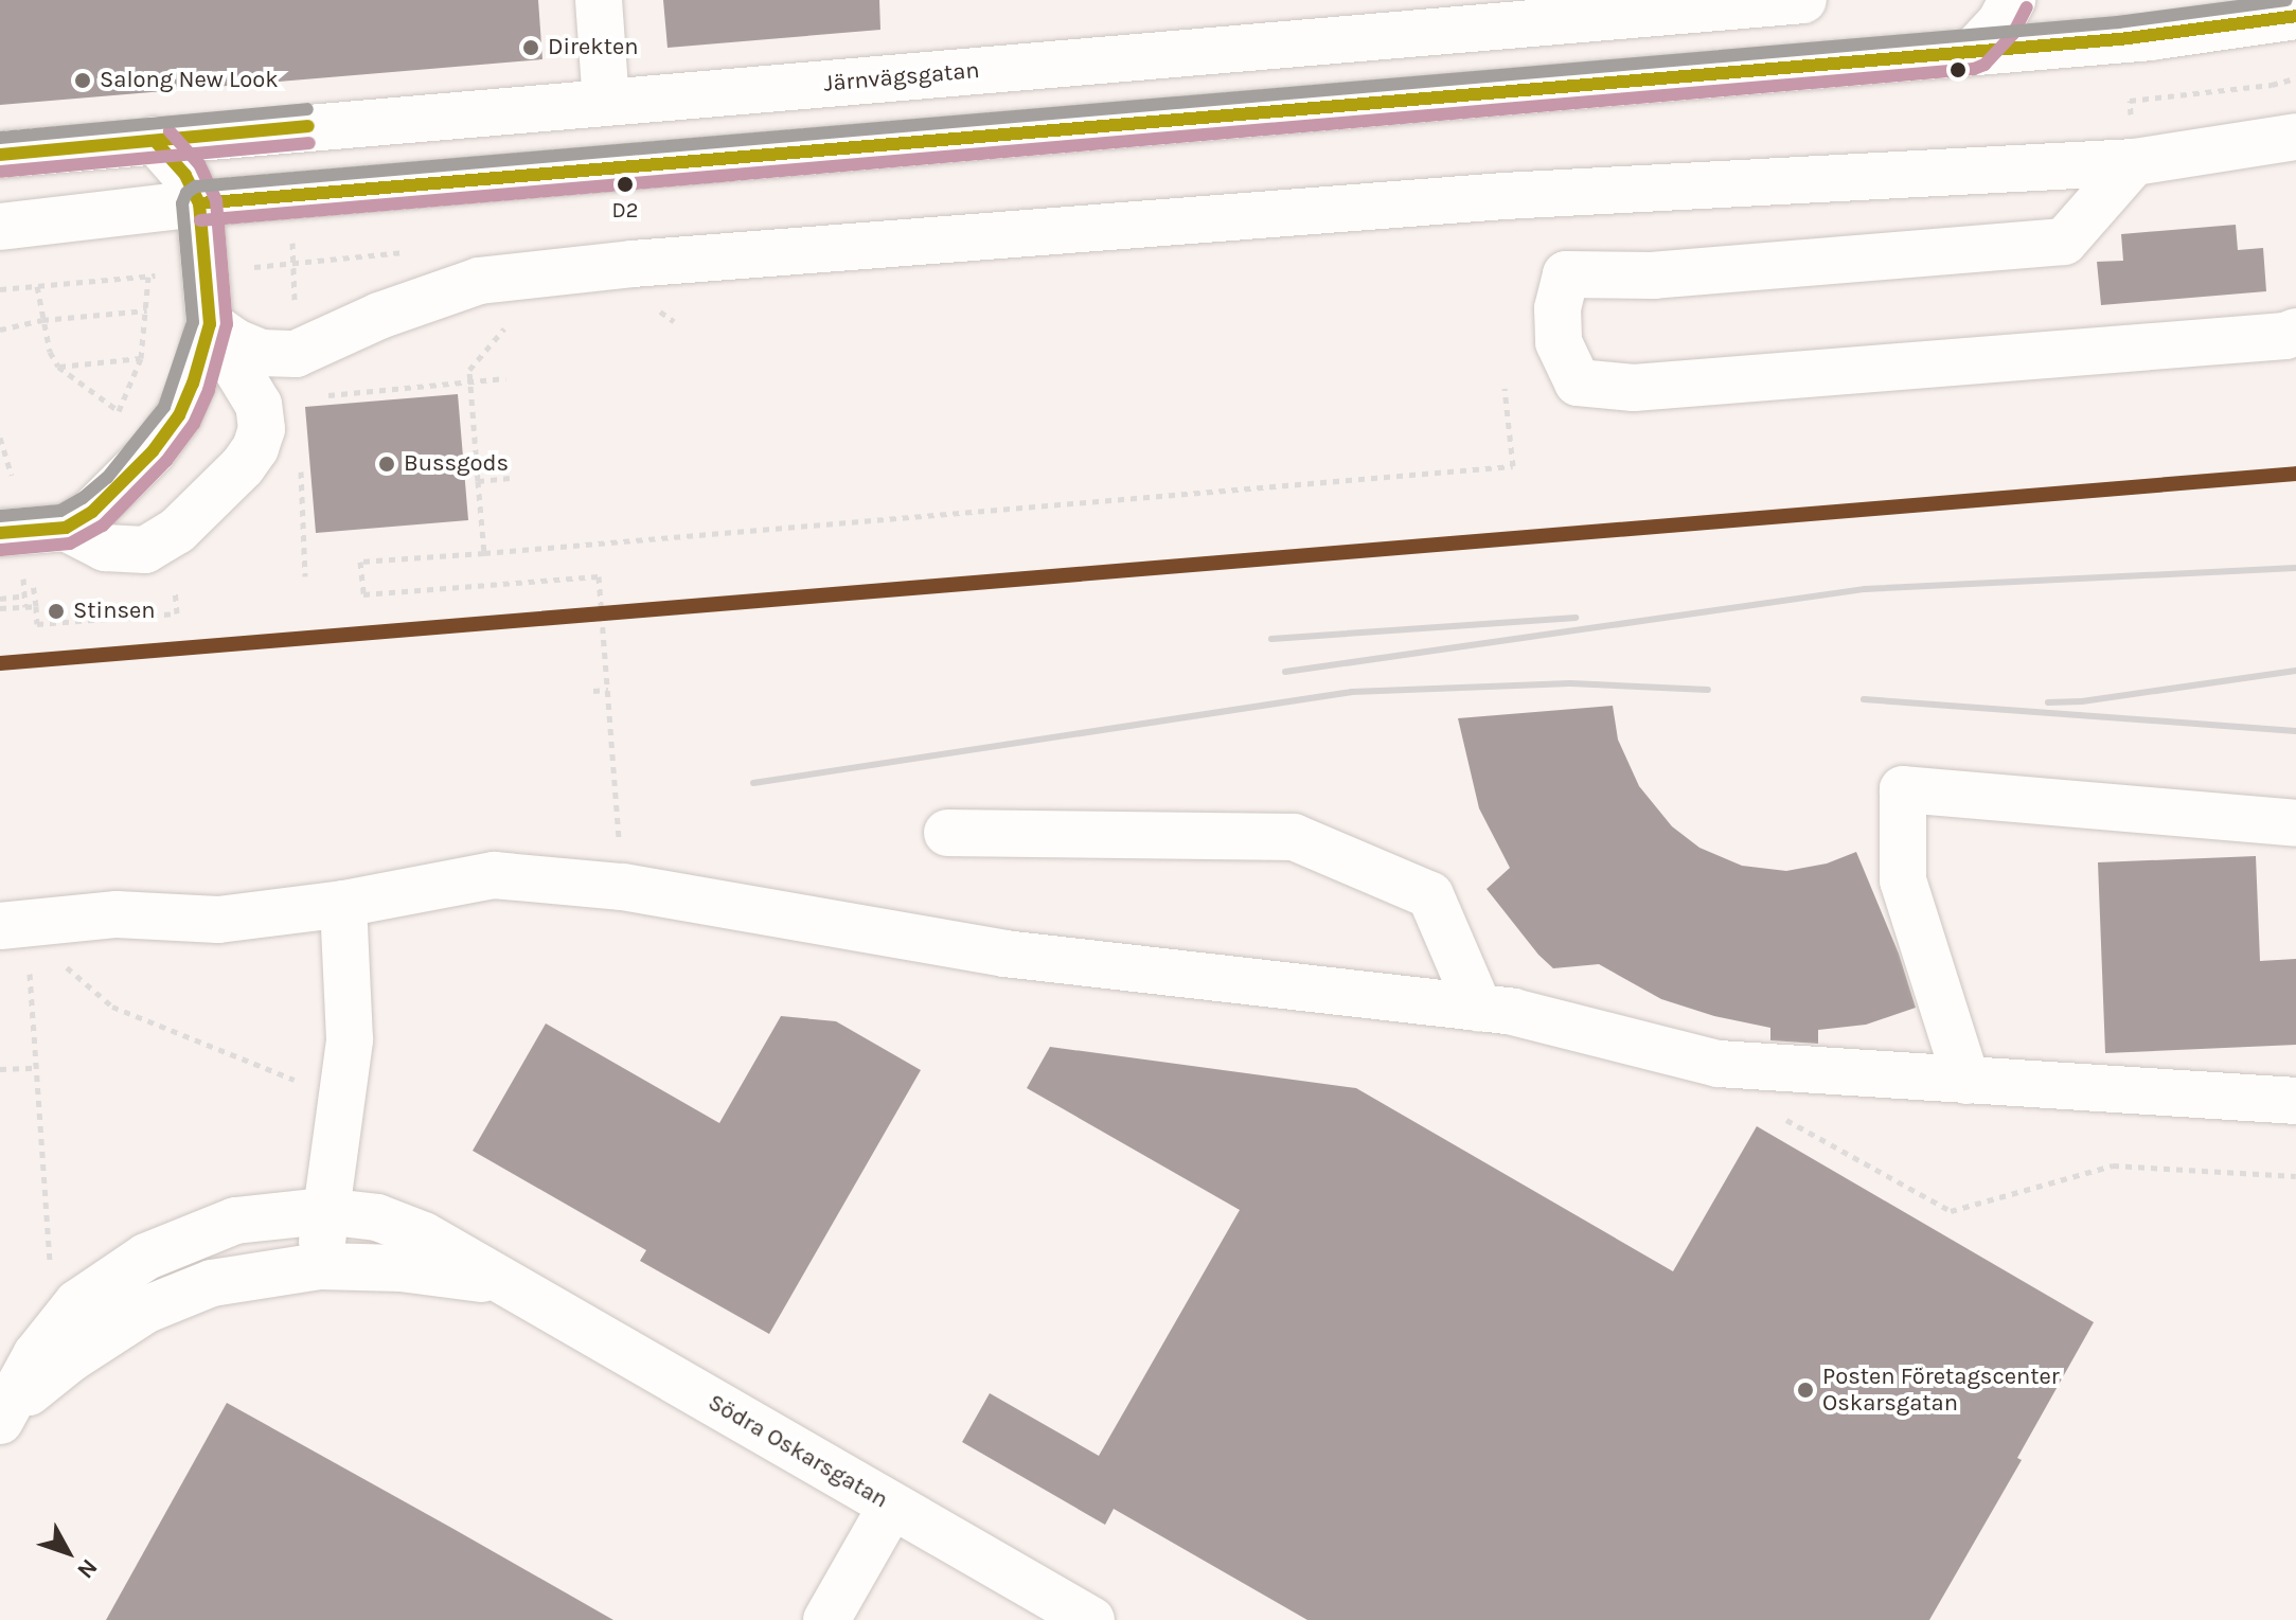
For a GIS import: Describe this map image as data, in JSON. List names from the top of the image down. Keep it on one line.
{"streets":{"main road":["Järnvägsgatan","Södra Oskarsgatan"]},"places":["Direkten","Salong New Look","D2","Bussgods","Stinsen","Posten Företagscenter Oskarsgatan"],"north":"bottom right"}
